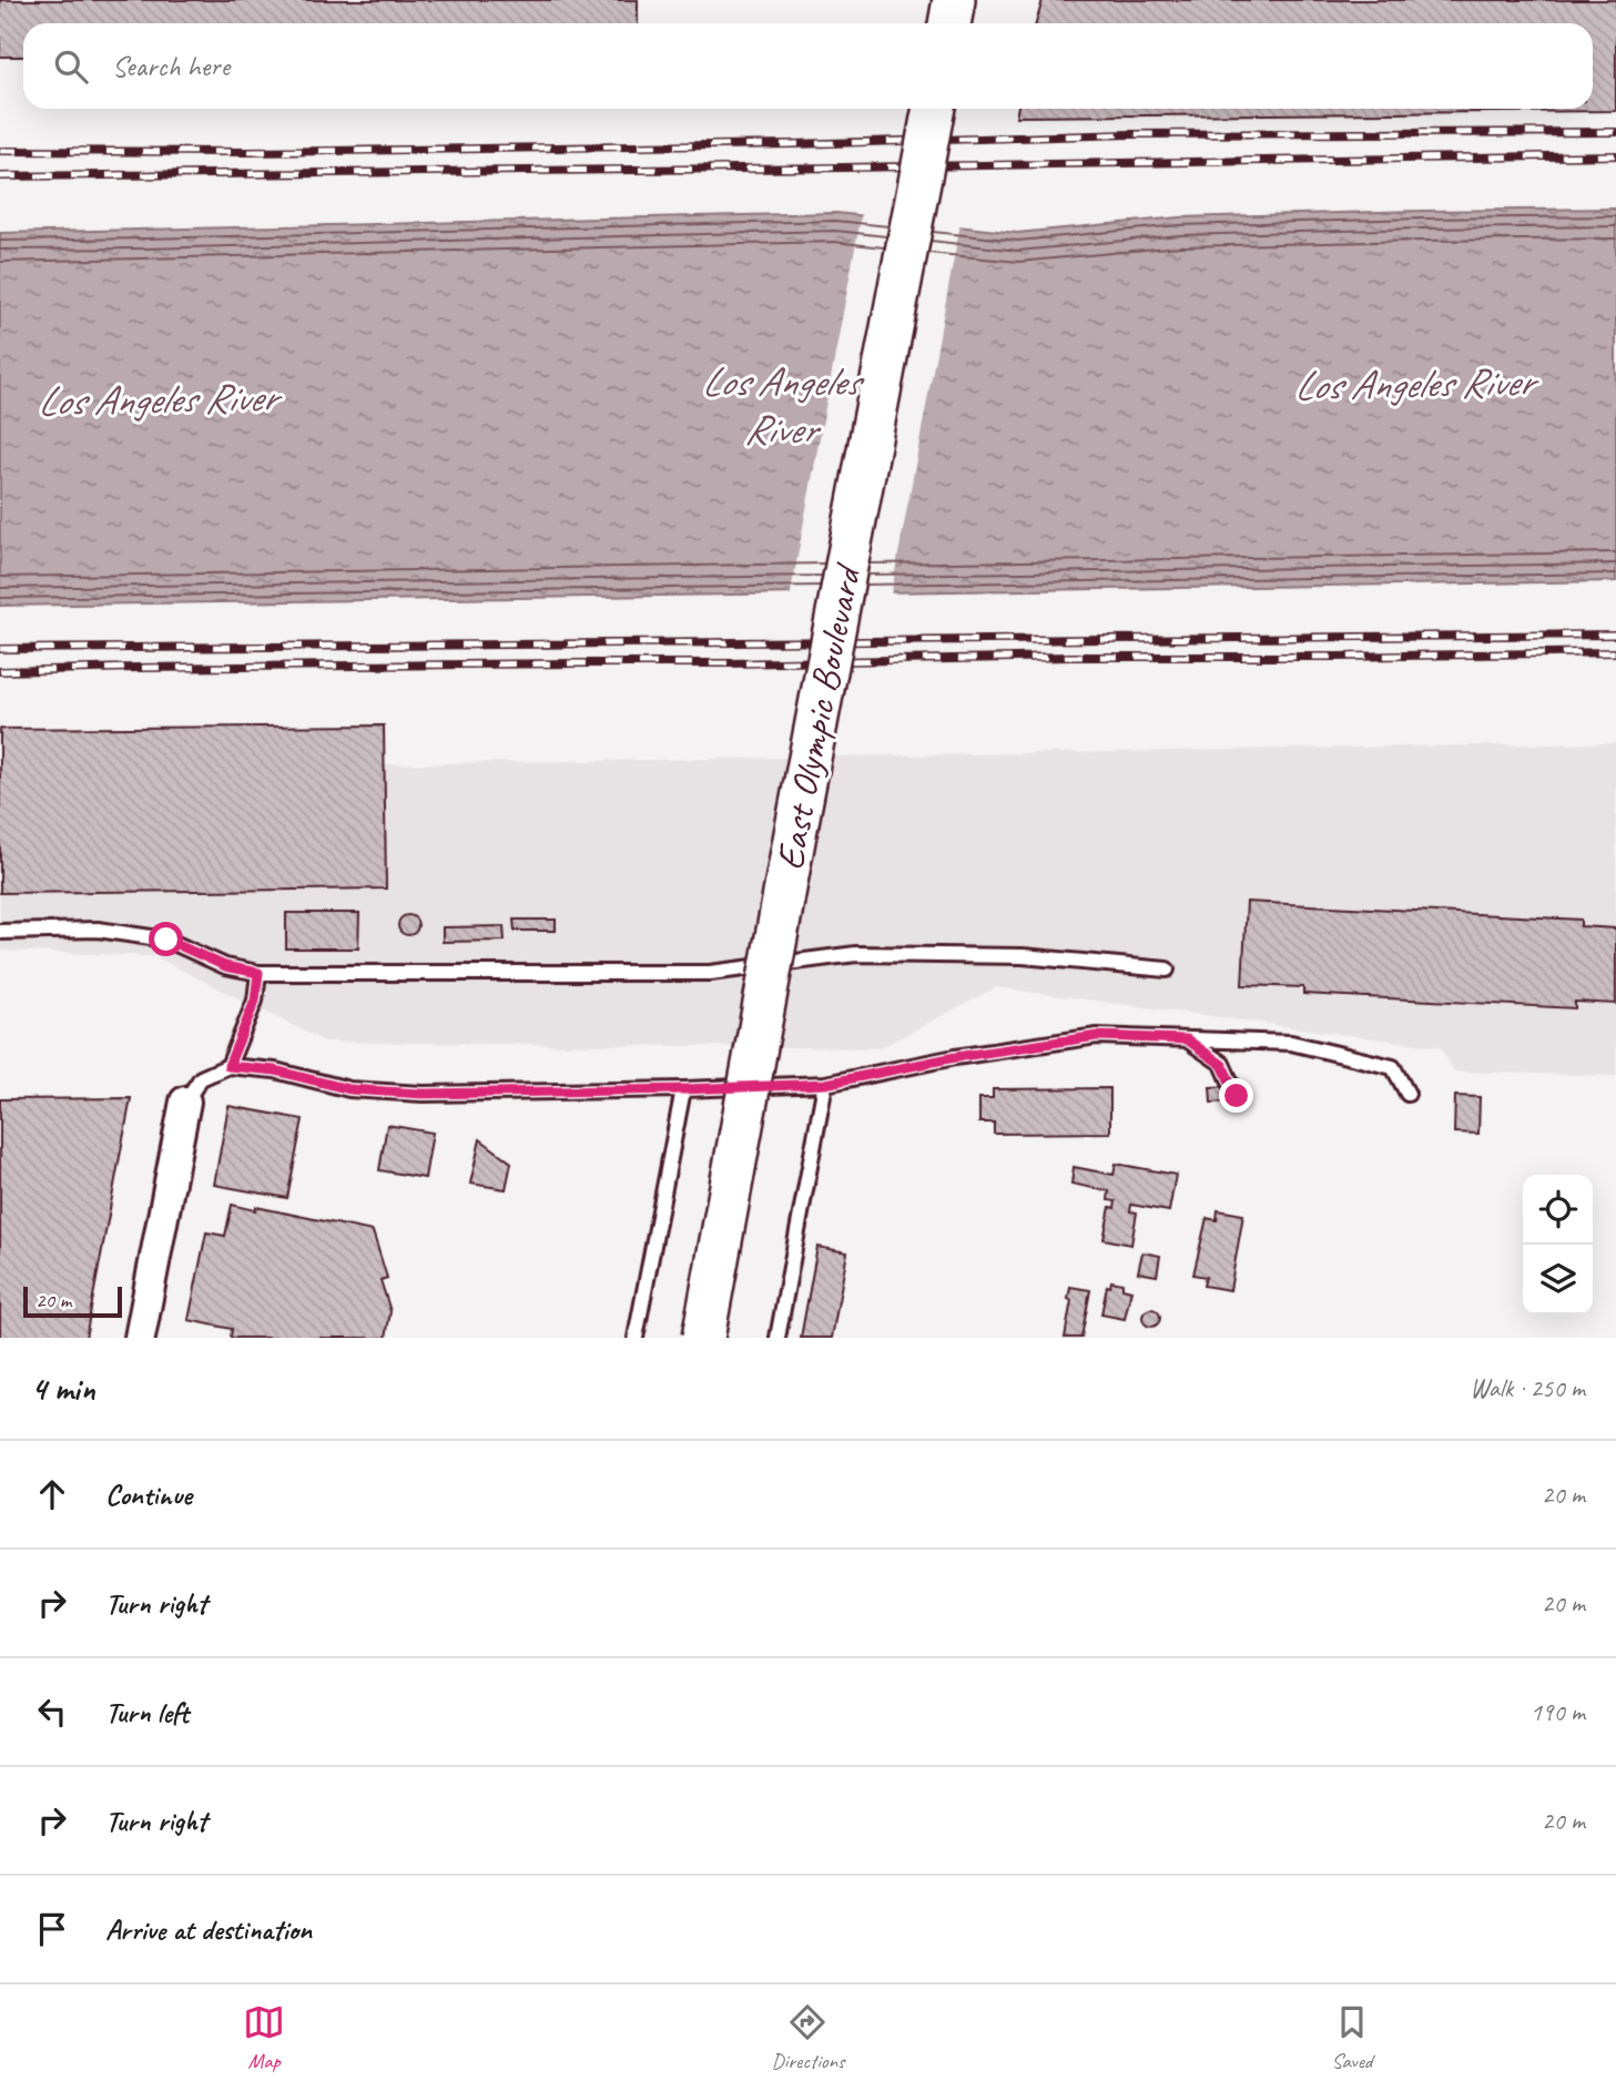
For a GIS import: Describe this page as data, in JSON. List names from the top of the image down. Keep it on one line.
{"streets":{"main road":["East Olympic Boulevard"]},"water":["Los Angeles River"],"scale_bar":"20 m","page":{"search":"Search here","scale":"20 m","heading":["4 min","Walk · 250 m"],"list":[["Continue","20 m"],["Turn right","20 m"],["Turn left","190 m"],["Turn right","20 m"],"Arrive at destination"],"nav":["Map","Directions","Saved"]}}
